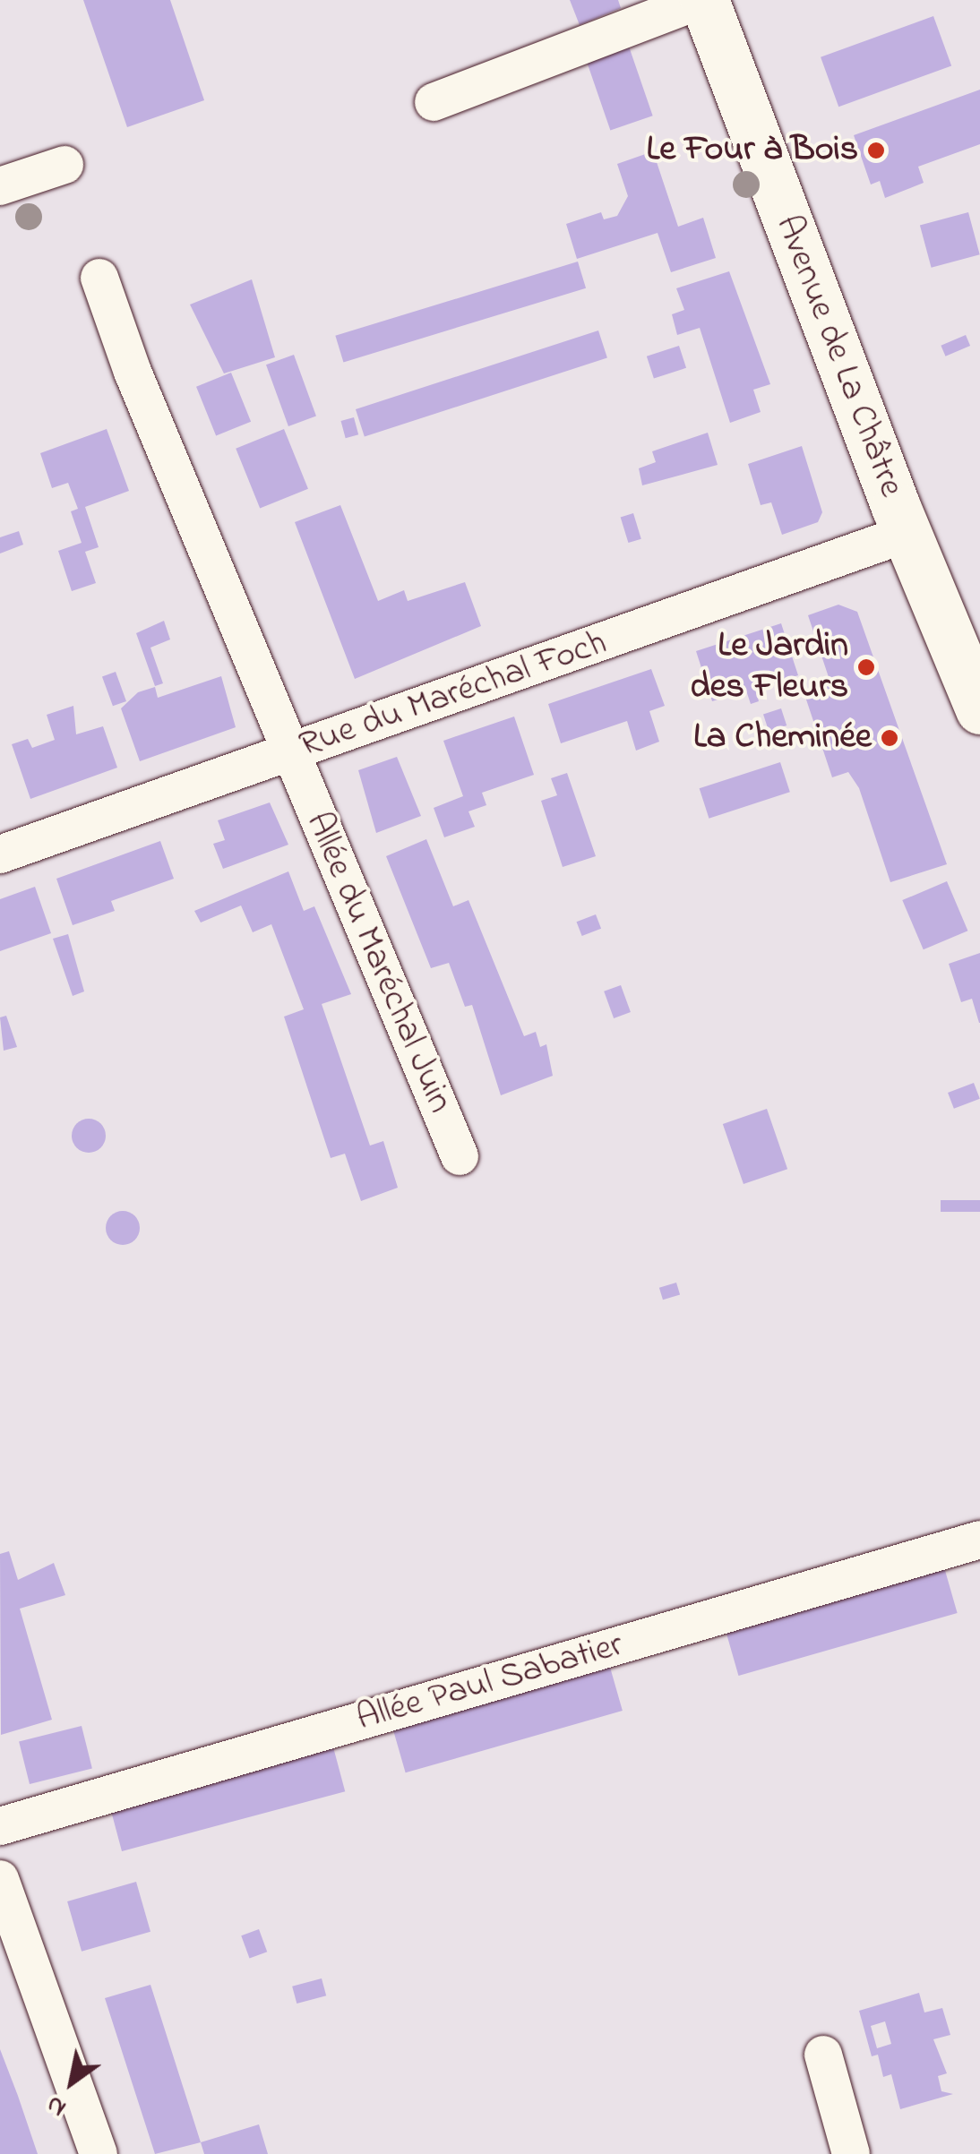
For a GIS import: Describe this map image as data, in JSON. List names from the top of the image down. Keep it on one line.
{"streets":{"main road":["Avenue de La Châtre"],"street":["Rue du Maréchal Foch","Allée du Maréchal Juin","Allée Paul Sabatier"]},"crossings":[["Avenue de La Châtre","Rue du Maréchal Foch"],["Rue du Maréchal Foch","Allée du Maréchal Juin"]],"places":["Le Four à Bois","Le Jardin des Fleurs","La Cheminée"],"north":"bottom left"}
